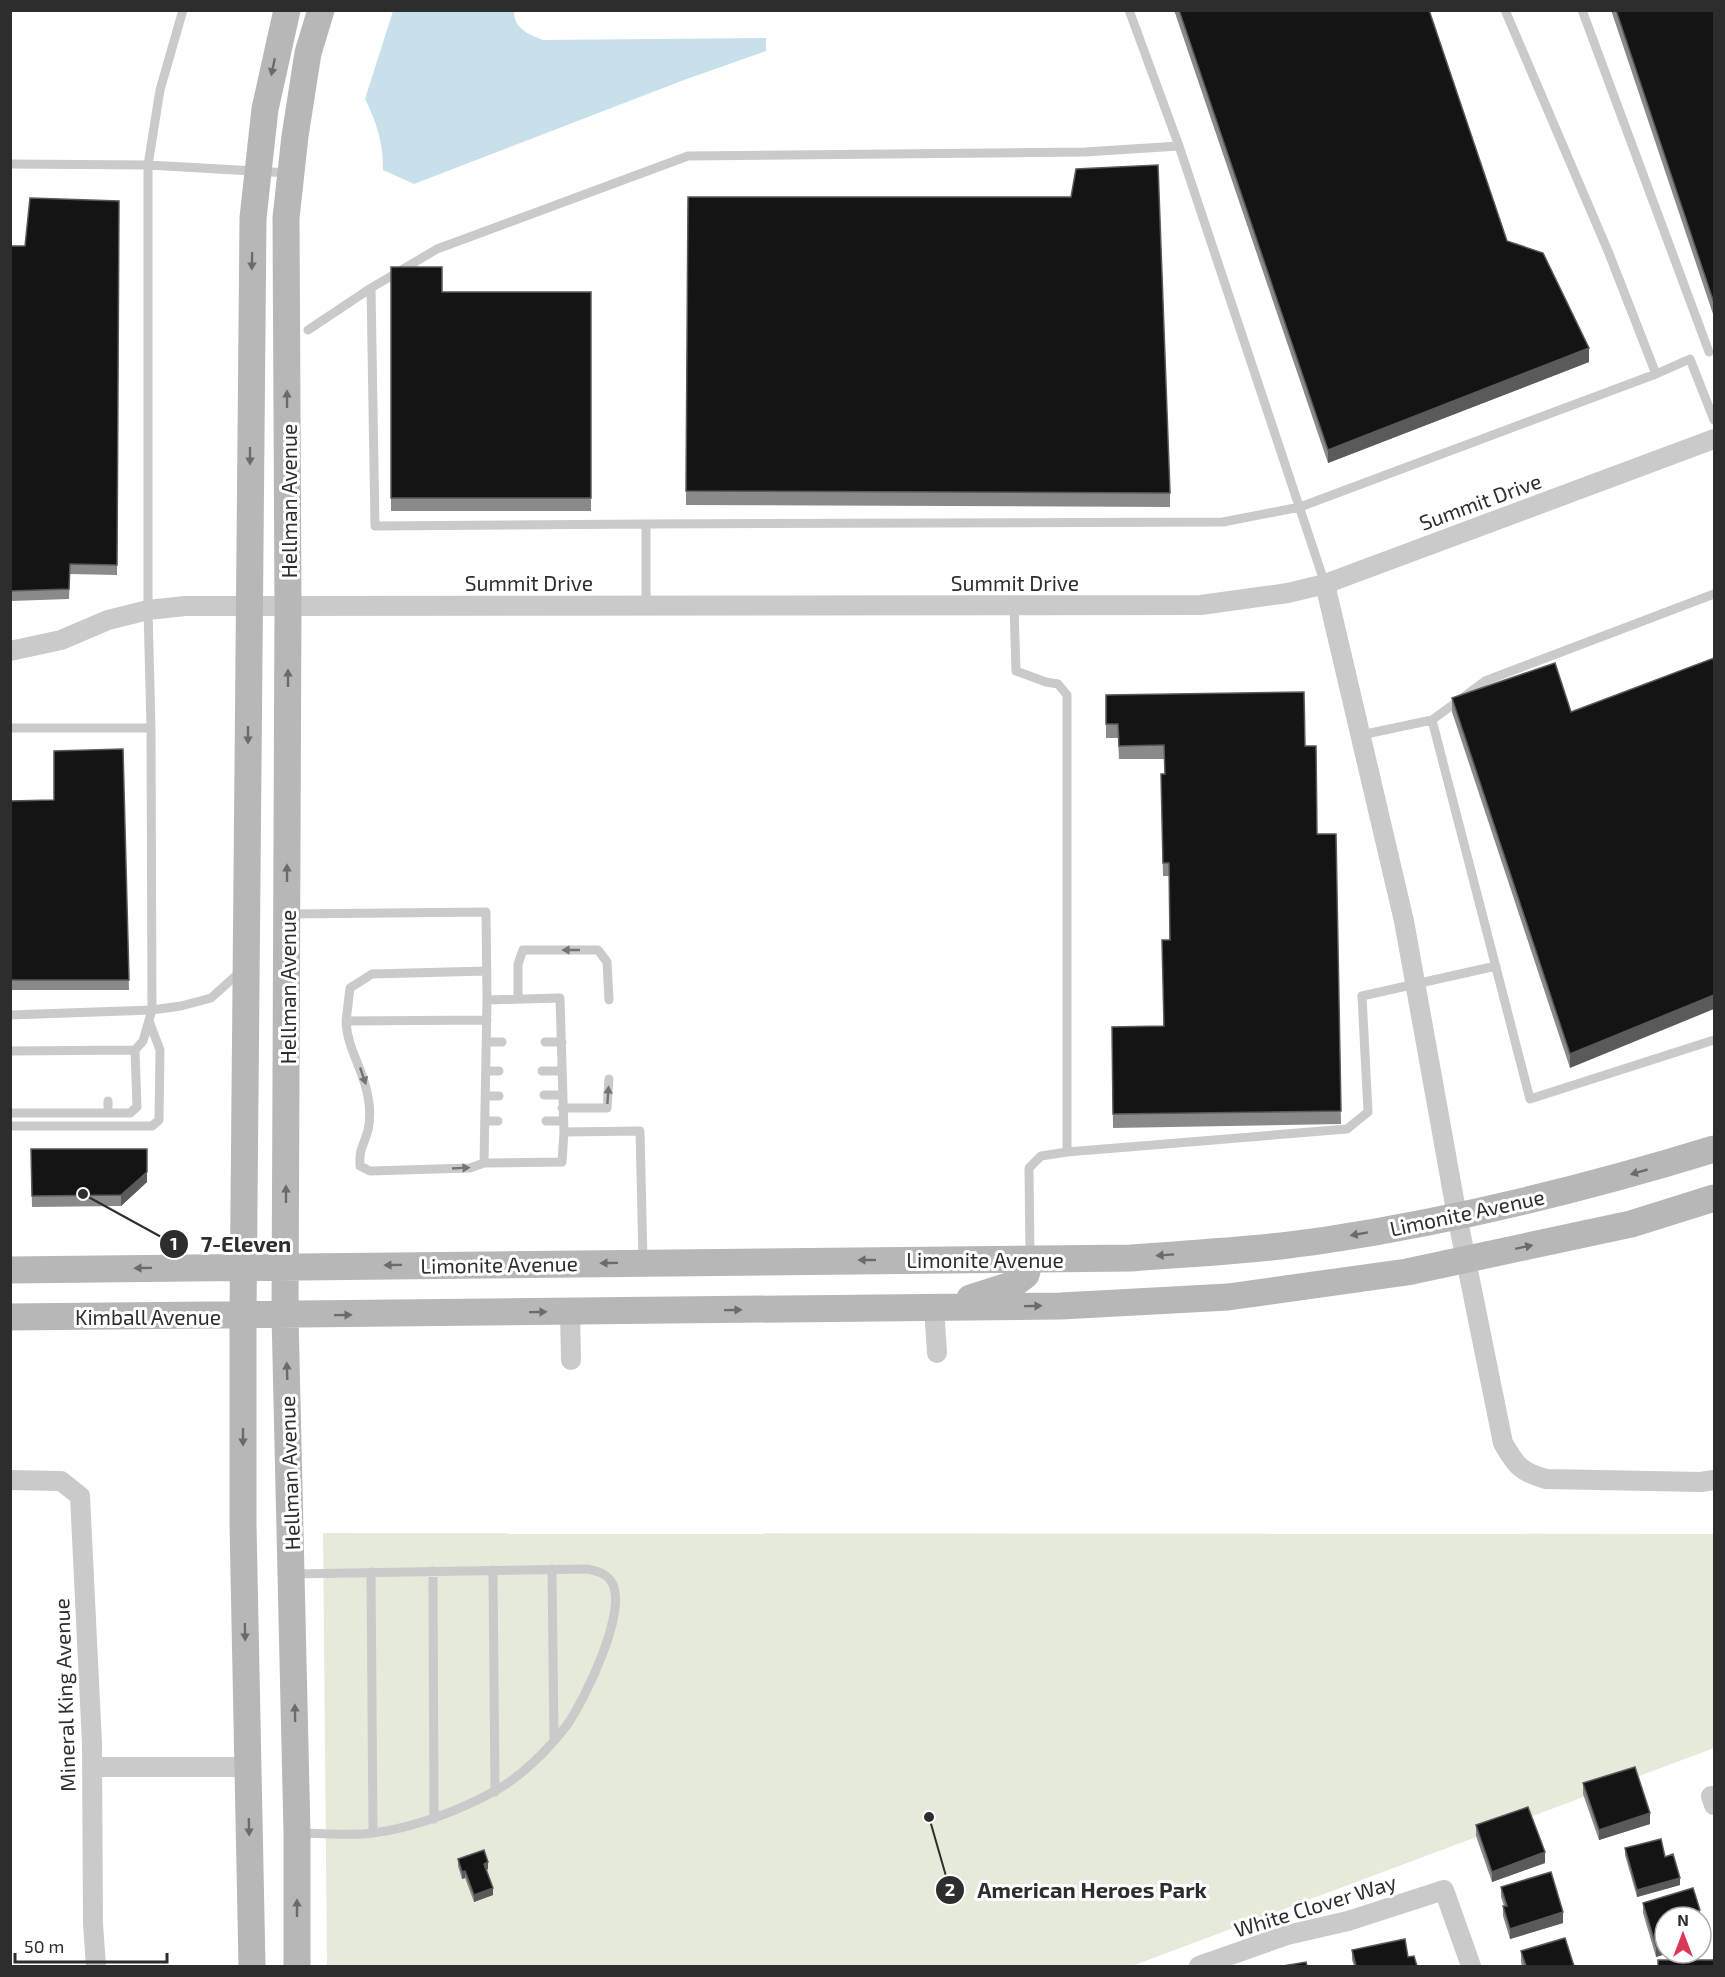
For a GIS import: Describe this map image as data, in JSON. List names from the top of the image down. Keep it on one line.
{"streets":{"main road":["Hellman Avenue","Limonite Avenue","Kimball Avenue"],"street":["Summit Drive","Mineral King Avenue","White Clover Way"]},"crossings":[["Hellman Avenue","Summit Drive"],["Hellman Avenue","Limonite Avenue"],["Hellman Avenue","Kimball Avenue"]],"places":["7-Eleven","American Heroes Park"],"scale_bar":"50 m","north":"top"}
